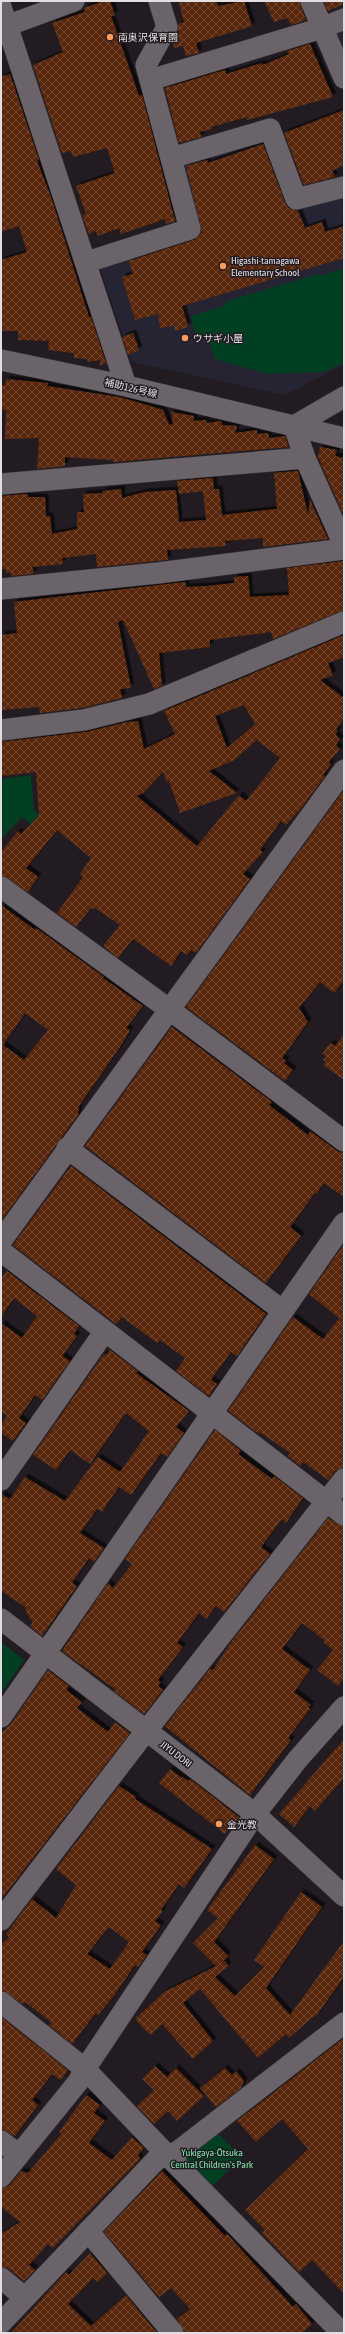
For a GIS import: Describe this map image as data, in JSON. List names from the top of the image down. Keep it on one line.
{"streets":{"street":["補助126号線","JIYU DORI"]},"parks":["Yukigaya-Ōtsuka Central Children's Park"],"places":["南奥沢保育園","Higashi-tamagawa Elementary School","ウサギ小屋","金光教"]}
